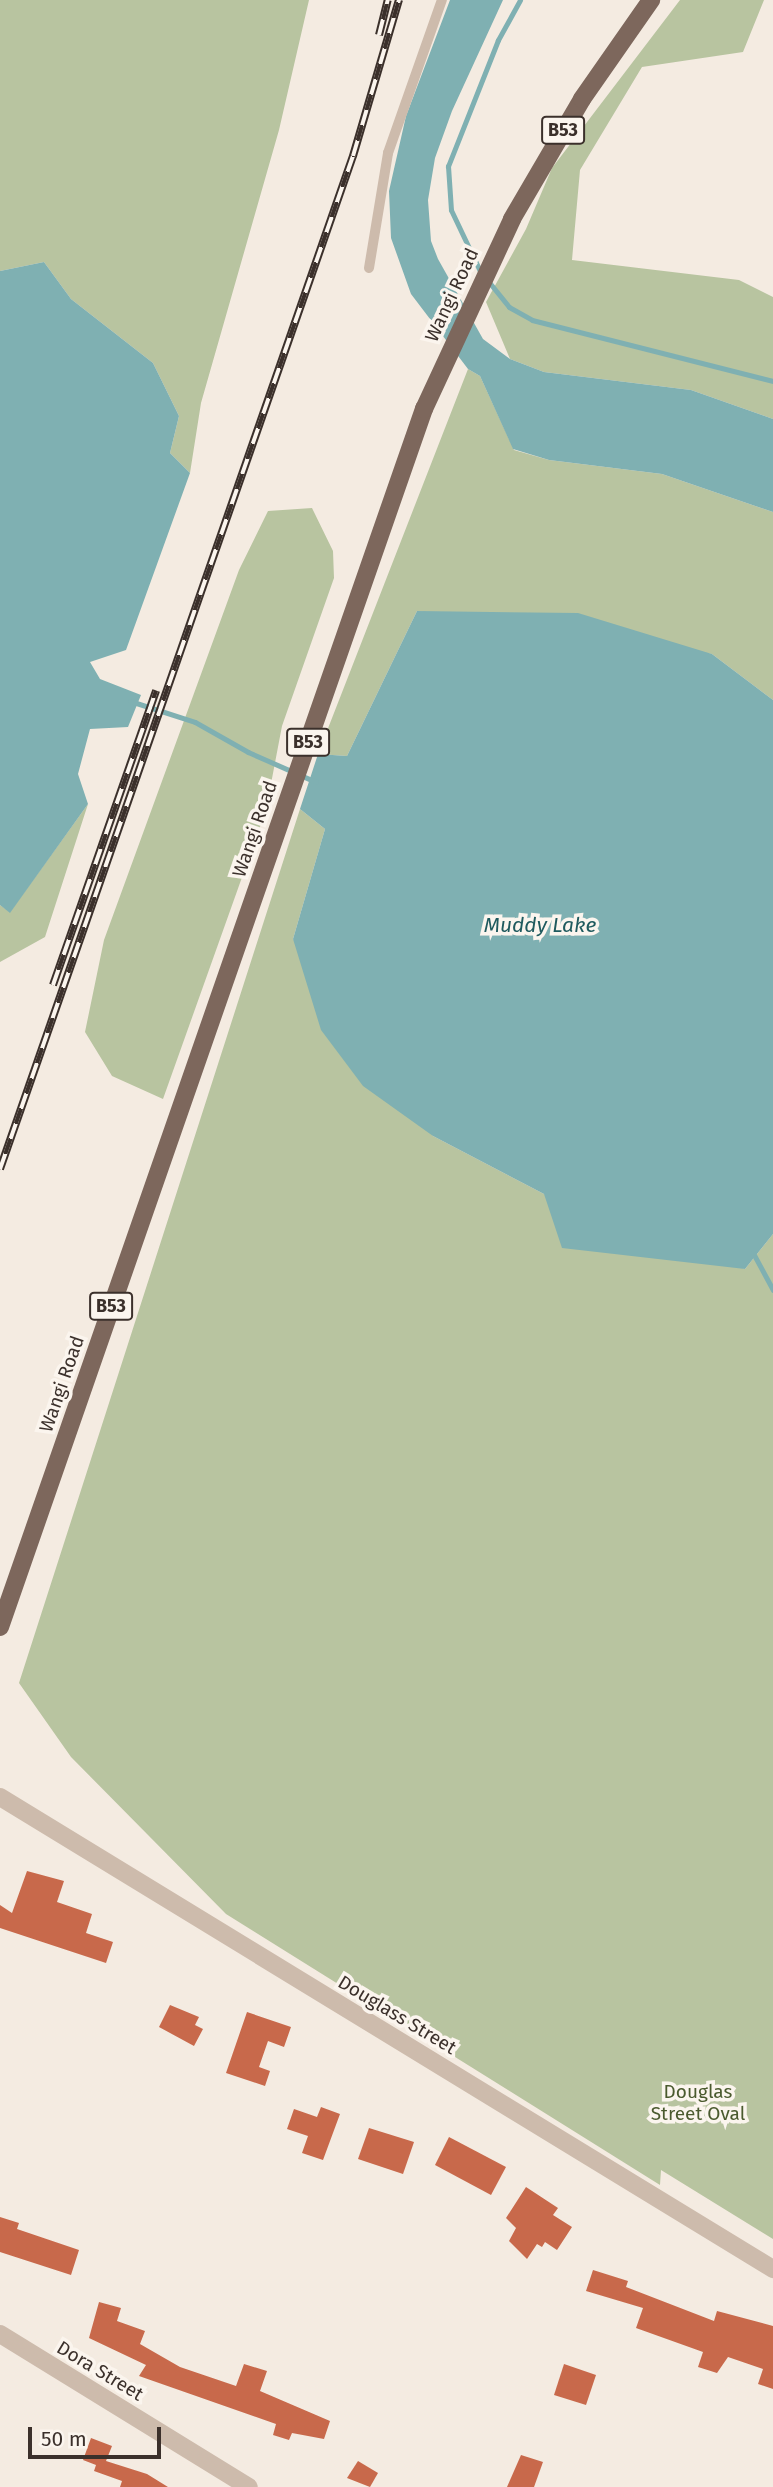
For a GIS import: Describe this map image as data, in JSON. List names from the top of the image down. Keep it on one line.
{"streets":{"main road":["B53","Wangi Road"],"street":["Douglass Street","Dora Street"]},"water":["Muddy Lake"],"parks":["Douglas Street Oval"],"scale_bar":"50 m"}
